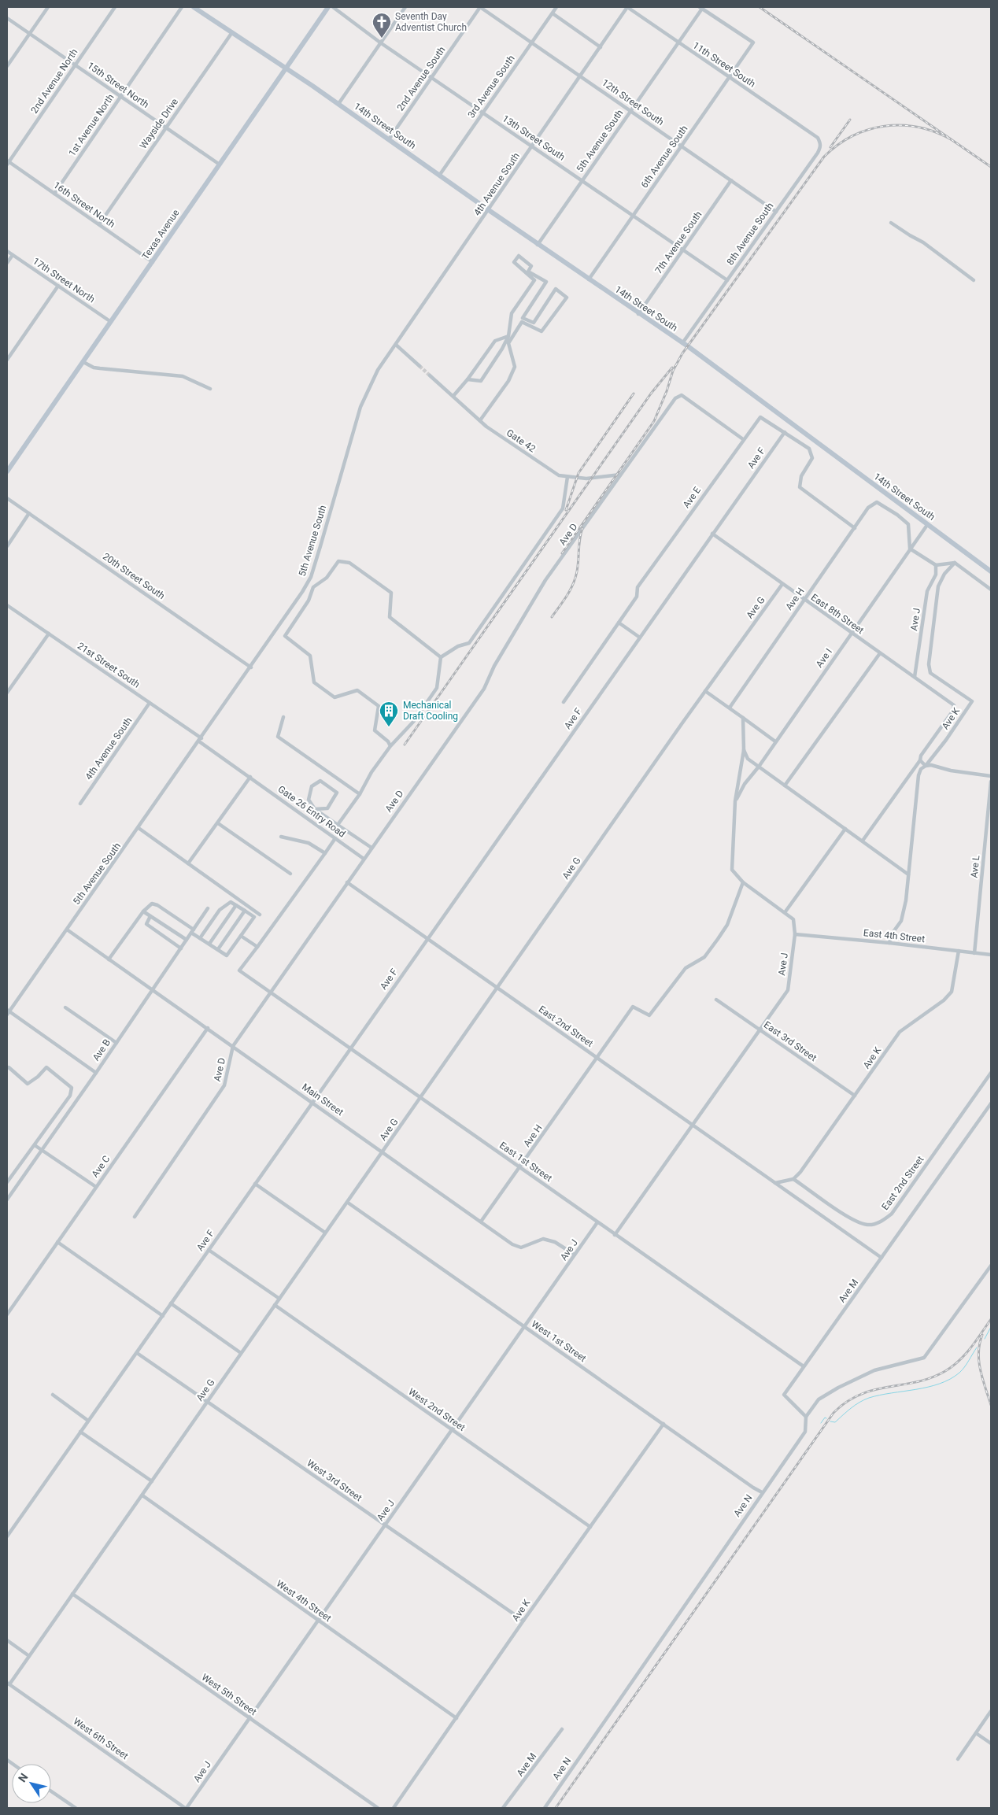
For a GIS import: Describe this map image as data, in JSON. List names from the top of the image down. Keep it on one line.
{"streets":{"street":["11th Street South","2nd Avenue South","2nd Avenue North","15th Street North","3rd Avenue South","12th Street South","Wayside Drive","1st Avenue North","14th Street South","13th Street South","5th Avenue South","6th Avenue South","4th Avenue South","16th Street North","8th Avenue South","Texas Avenue","7th Avenue South","17th Street North","Gate 42","Ave F","Ave E","Ave D","20th Street South","Ave H","Ave G","East 8th Street","Ave J","Ave I","21st Street South","Ave K","Gate 26 Entry Road","Ave L","East 4th Street","East 2nd Street","East 3rd Street","Ave B","Main Street","East 1st Street","Ave C","Ave M","West 1st Street","West 2nd Street","West 3rd Street","Ave N","West 4th Street","West 5th Street","West 6th Street"]},"crossings":[["11th Street South","5th Avenue South"],["11th Street South","6th Avenue South"],["11th Street South","4th Avenue South"],["11th Street South","8th Avenue South"],["2nd Avenue South","12th Street South"],["2nd Avenue South","14th Street South"],["2nd Avenue South","13th Street South"],["2nd Avenue North","15th Street North"],["2nd Avenue North","16th Street North"],["15th Street North","Wayside Drive"],["15th Street North","1st Avenue North"],["15th Street North","Texas Avenue"],["3rd Avenue South","12th Street South"],["3rd Avenue South","14th Street South"],["3rd Avenue South","13th Street South"],["12th Street South","5th Avenue South"],["12th Street South","6th Avenue South"],["12th Street South","4th Avenue South"],["12th Street South","8th Avenue South"],["12th Street South","7th Avenue South"],["Wayside Drive","14th Street South"],["Wayside Drive","16th Street North"],["1st Avenue North","16th Street North"],["14th Street South","5th Avenue South"],["14th Street South","6th Avenue South"],["14th Street South","4th Avenue South"],["14th Street South","8th Avenue South"],["14th Street South","Texas Avenue"],["14th Street South","7th Avenue South"],["14th Street South","Ave I"],["13th Street South","5th Avenue South"],["13th Street South","6th Avenue South"],["13th Street South","4th Avenue South"],["13th Street South","8th Avenue South"],["13th Street South","7th Avenue South"],["5th Avenue South","6th Avenue South"],["5th Avenue South","4th Avenue South"],["5th Avenue South","20th Street South"],["5th Avenue South","21st Street South"],["5th Avenue South","Main Street"],["4th Avenue South","21st Street South"],["16th Street North","Texas Avenue"],["Texas Avenue","17th Street North"],["Gate 42","Ave D"],["Ave F","Ave E"],["Ave F","East 8th Street"],["Ave F","East 2nd Street"],["Ave F","Main Street"],["Ave F","East 1st Street"],["Ave F","West 3rd Street"],["Ave E","Ave D"],["Ave D","Gate 26 Entry Road"],["Ave D","East 2nd Street"],["Ave D","Main Street"],["Ave D","East 1st Street"],["Ave H","East 8th Street"],["Ave H","Ave J"],["Ave H","Ave I"],["Ave H","East 2nd Street"],["Ave H","Main Street"],["Ave H","East 1st Street"],["Ave G","East 8th Street"],["Ave G","East 2nd Street"],["Ave G","Main Street"],["Ave G","East 1st Street"],["Ave G","West 1st Street"],["Ave G","West 2nd Street"],["Ave G","West 3rd Street"],["Ave G","West 4th Street"],["Ave G","West 5th Street"],["Ave G","West 6th Street"],["East 8th Street","Ave J"],["East 8th Street","Ave I"],["Ave J","Ave I"],["Ave J","East 4th Street"],["Ave J","East 2nd Street"],["Ave J","East 3rd Street"],["Ave J","Main Street"],["Ave J","East 1st Street"],["Ave J","West 1st Street"],["Ave J","West 2nd Street"],["Ave J","West 3rd Street"],["Ave J","West 4th Street"],["Ave J","West 5th Street"],["Ave J","West 6th Street"],["21st Street South","Gate 26 Entry Road"],["Ave K","East 4th Street"],["Ave K","East 2nd Street"],["Ave K","East 3rd Street"],["Ave K","West 1st Street"],["Ave K","West 2nd Street"],["Ave K","West 3rd Street"],["Ave K","West 4th Street"],["Ave L","East 4th Street"],["East 2nd Street","Ave M"],["Ave B","Main Street"],["Main Street","Ave C"],["East 1st Street","Ave M"],["Ave M","Ave N"],["West 1st Street","Ave N"]],"places":{"church":["Seventh Day Adventist Church"],"building":["Mechanical Draft Cooling"]},"north":"top left"}
